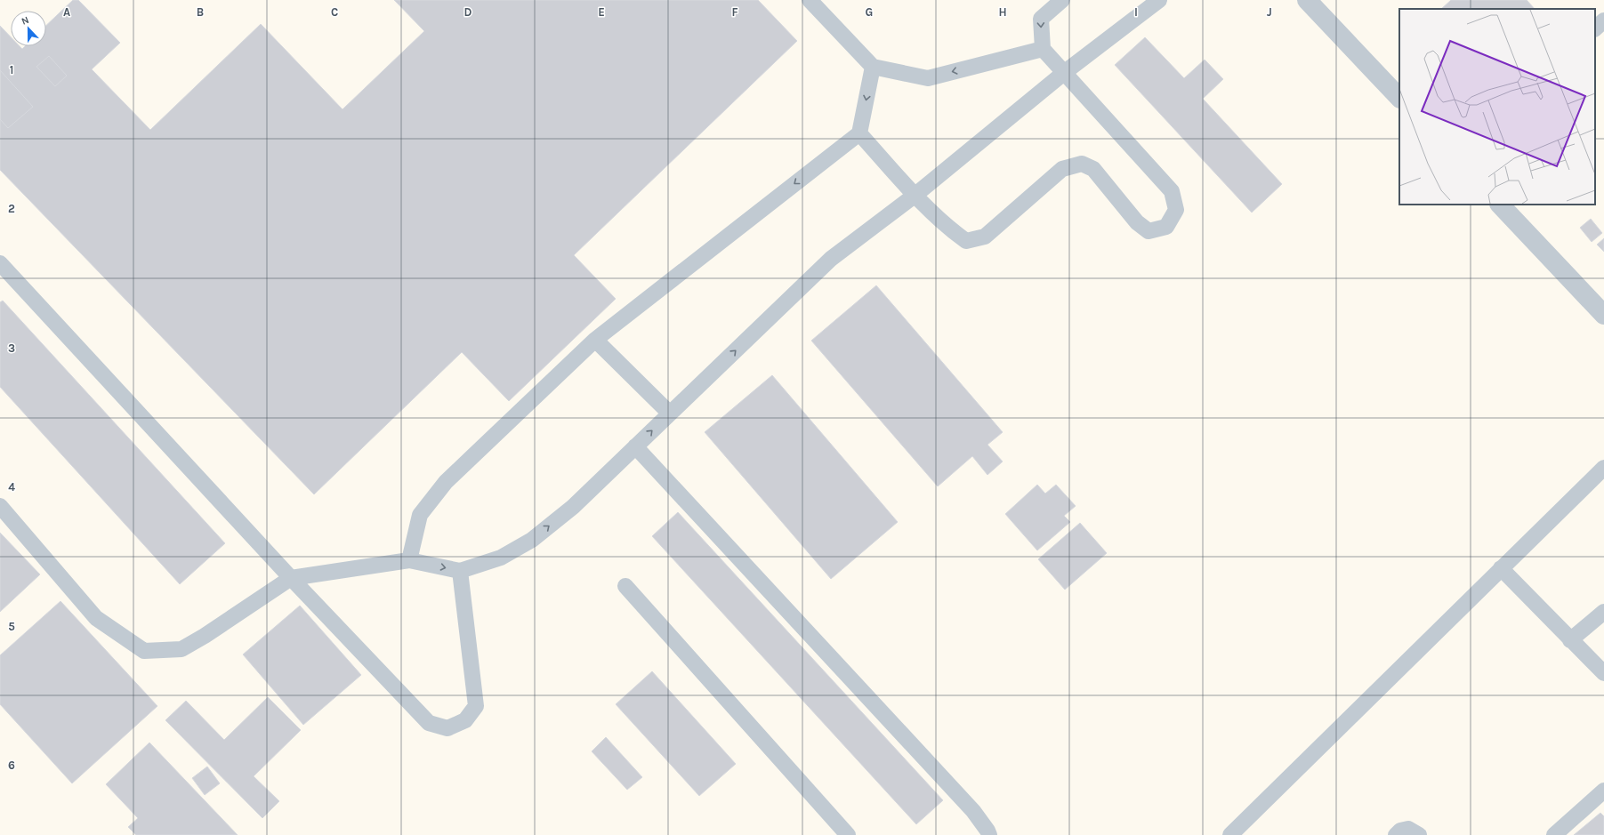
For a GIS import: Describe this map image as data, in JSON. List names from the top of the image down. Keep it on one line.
{"north":"top","grid":{"columns":["A","B","C","D","E","F","G","H","I","J"],"rows":["1","2","3","4","5","6"]}}
